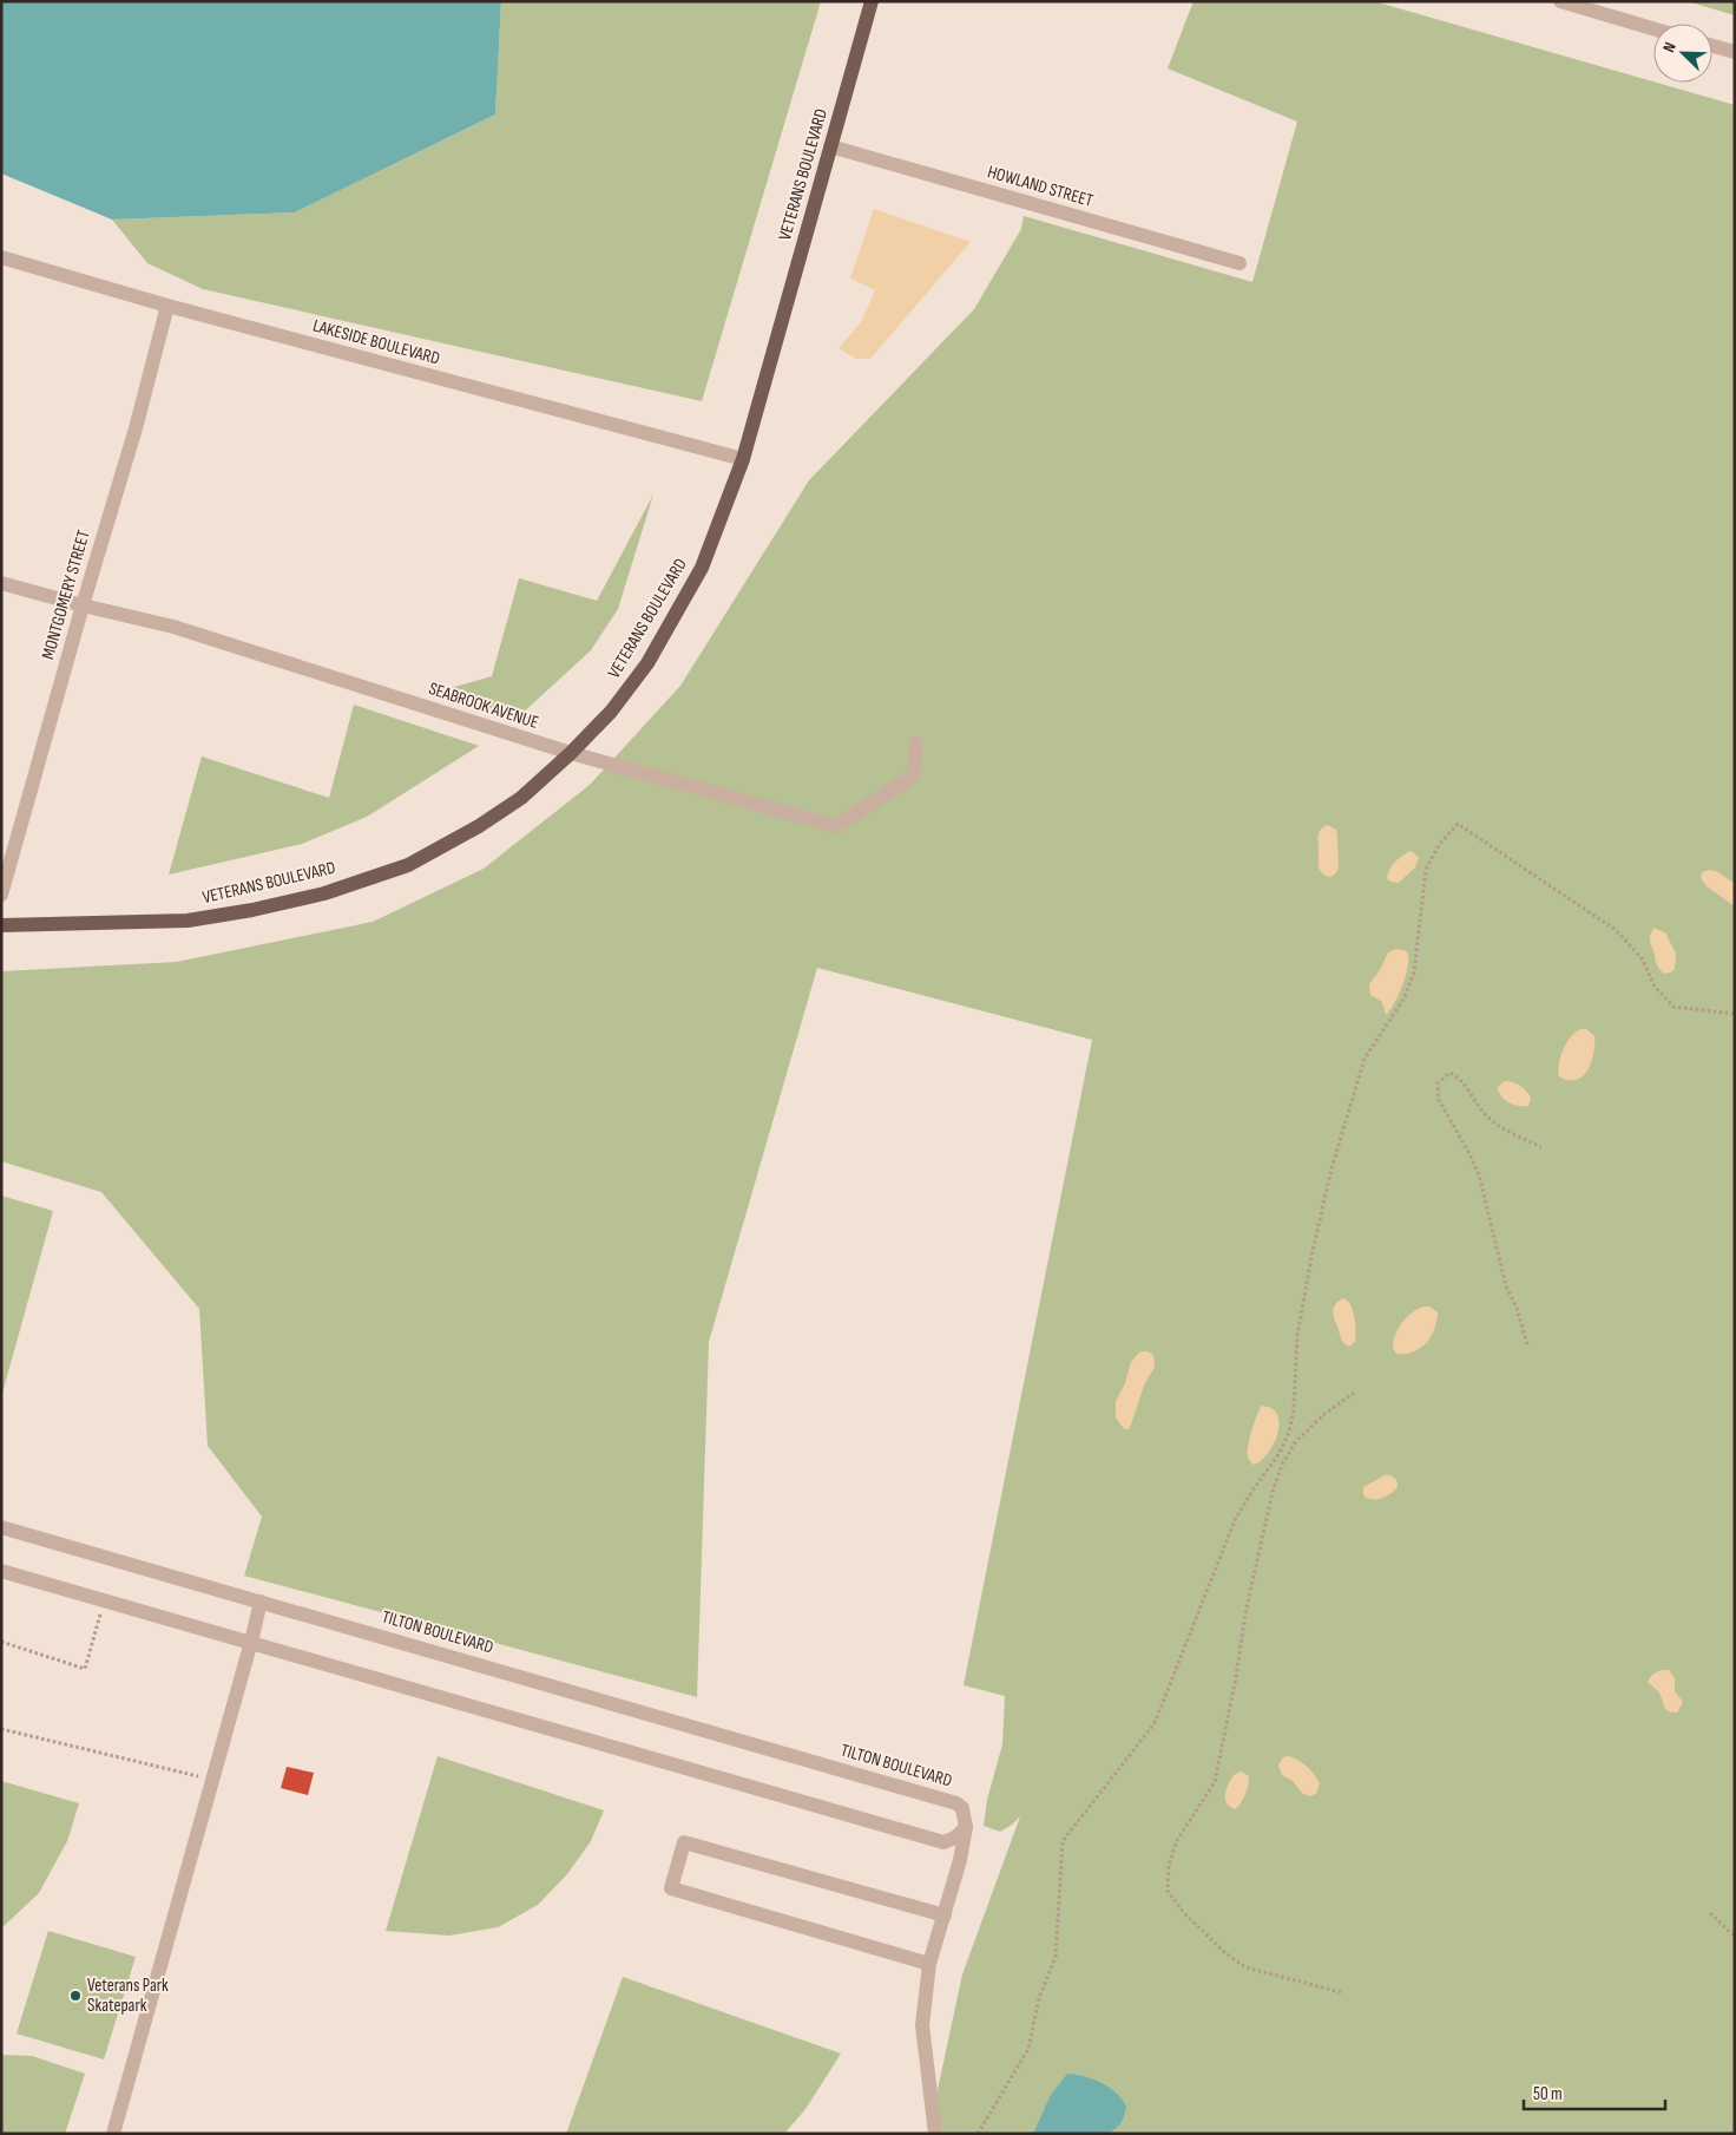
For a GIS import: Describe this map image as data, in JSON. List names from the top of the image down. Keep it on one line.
{"streets":{"main road":["VETERANS BOULEVARD"],"street":["HOWLAND STREET","LAKESIDE BOULEVARD","MONTGOMERY STREET","SEABROOK AVENUE","TILTON BOULEVARD"]},"crossings":[["VETERANS BOULEVARD","HOWLAND STREET"],["VETERANS BOULEVARD","LAKESIDE BOULEVARD"],["VETERANS BOULEVARD","SEABROOK AVENUE"],["LAKESIDE BOULEVARD","MONTGOMERY STREET"],["MONTGOMERY STREET","SEABROOK AVENUE"]],"places":["Veterans Park Skatepark"],"scale_bar":"50 m","north":"top left"}
